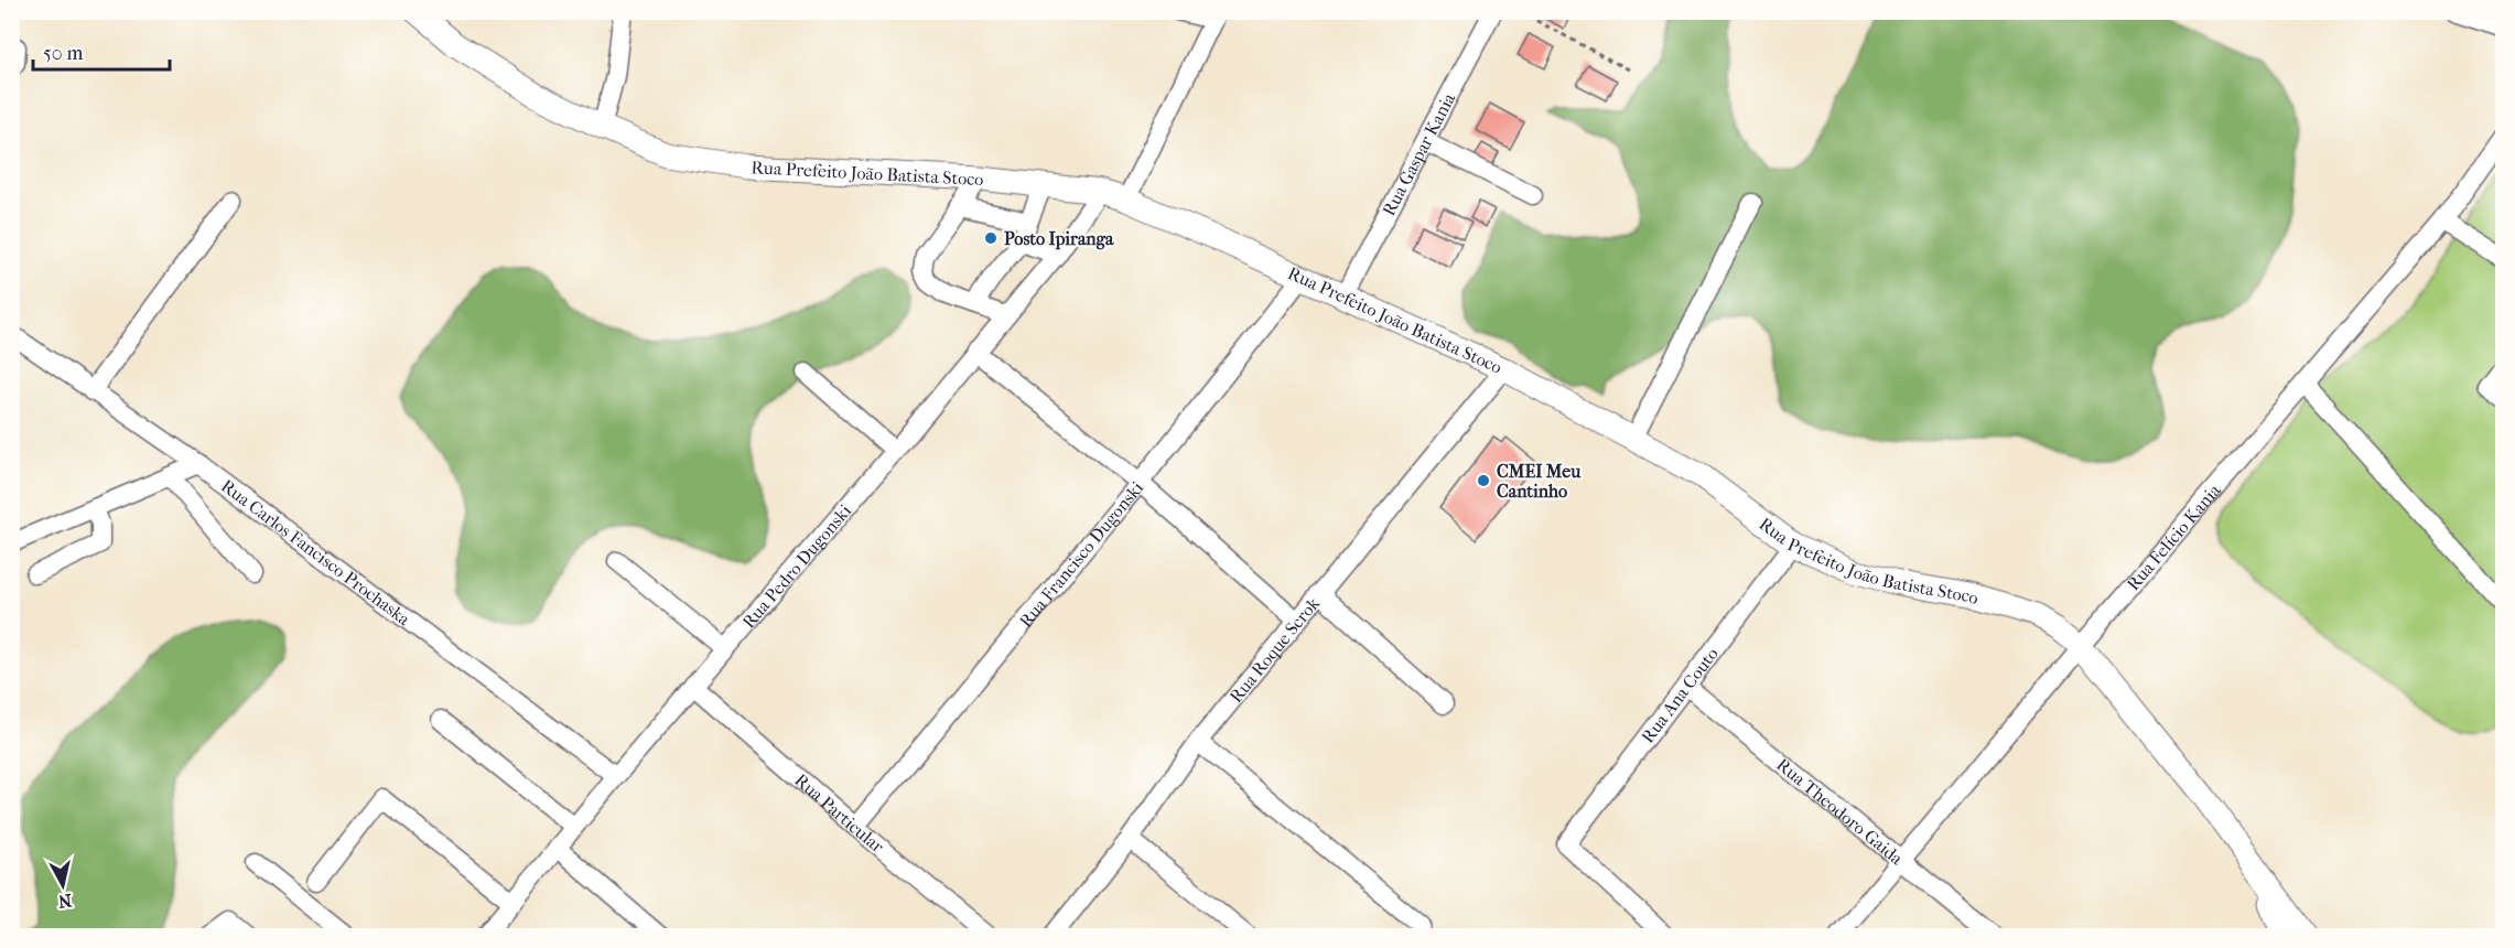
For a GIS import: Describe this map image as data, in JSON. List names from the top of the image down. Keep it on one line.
{"streets":{"main road":["Rua Prefeito João Batista Stoco"],"street":["Rua Gaspar Kania","Rua Felício Kania","Rua Carlos Fancisco Prochaska","Rua Francisco Dugonski","Rua Pedro Dugonski","Rua Roque Scrok","Rua Ana Couto","Rua Particular","Rua Theodoro Gaida"]},"crossings":[["Rua Gaspar Kania","Rua Prefeito João Batista Stoco"],["Rua Prefeito João Batista Stoco","Rua Felício Kania"],["Rua Prefeito João Batista Stoco","Rua Francisco Dugonski"],["Rua Prefeito João Batista Stoco","Rua Pedro Dugonski"],["Rua Prefeito João Batista Stoco","Rua Roque Scrok"],["Rua Prefeito João Batista Stoco","Rua Ana Couto"],["Rua Felício Kania","Rua Theodoro Gaida"],["Rua Carlos Fancisco Prochaska","Rua Pedro Dugonski"],["Rua Francisco Dugonski","Rua Particular"],["Rua Pedro Dugonski","Rua Particular"],["Rua Ana Couto","Rua Theodoro Gaida"]],"places":["Posto Ipiranga","CMEI Meu Cantinho"],"scale_bar":"50 m","north":"bottom"}
